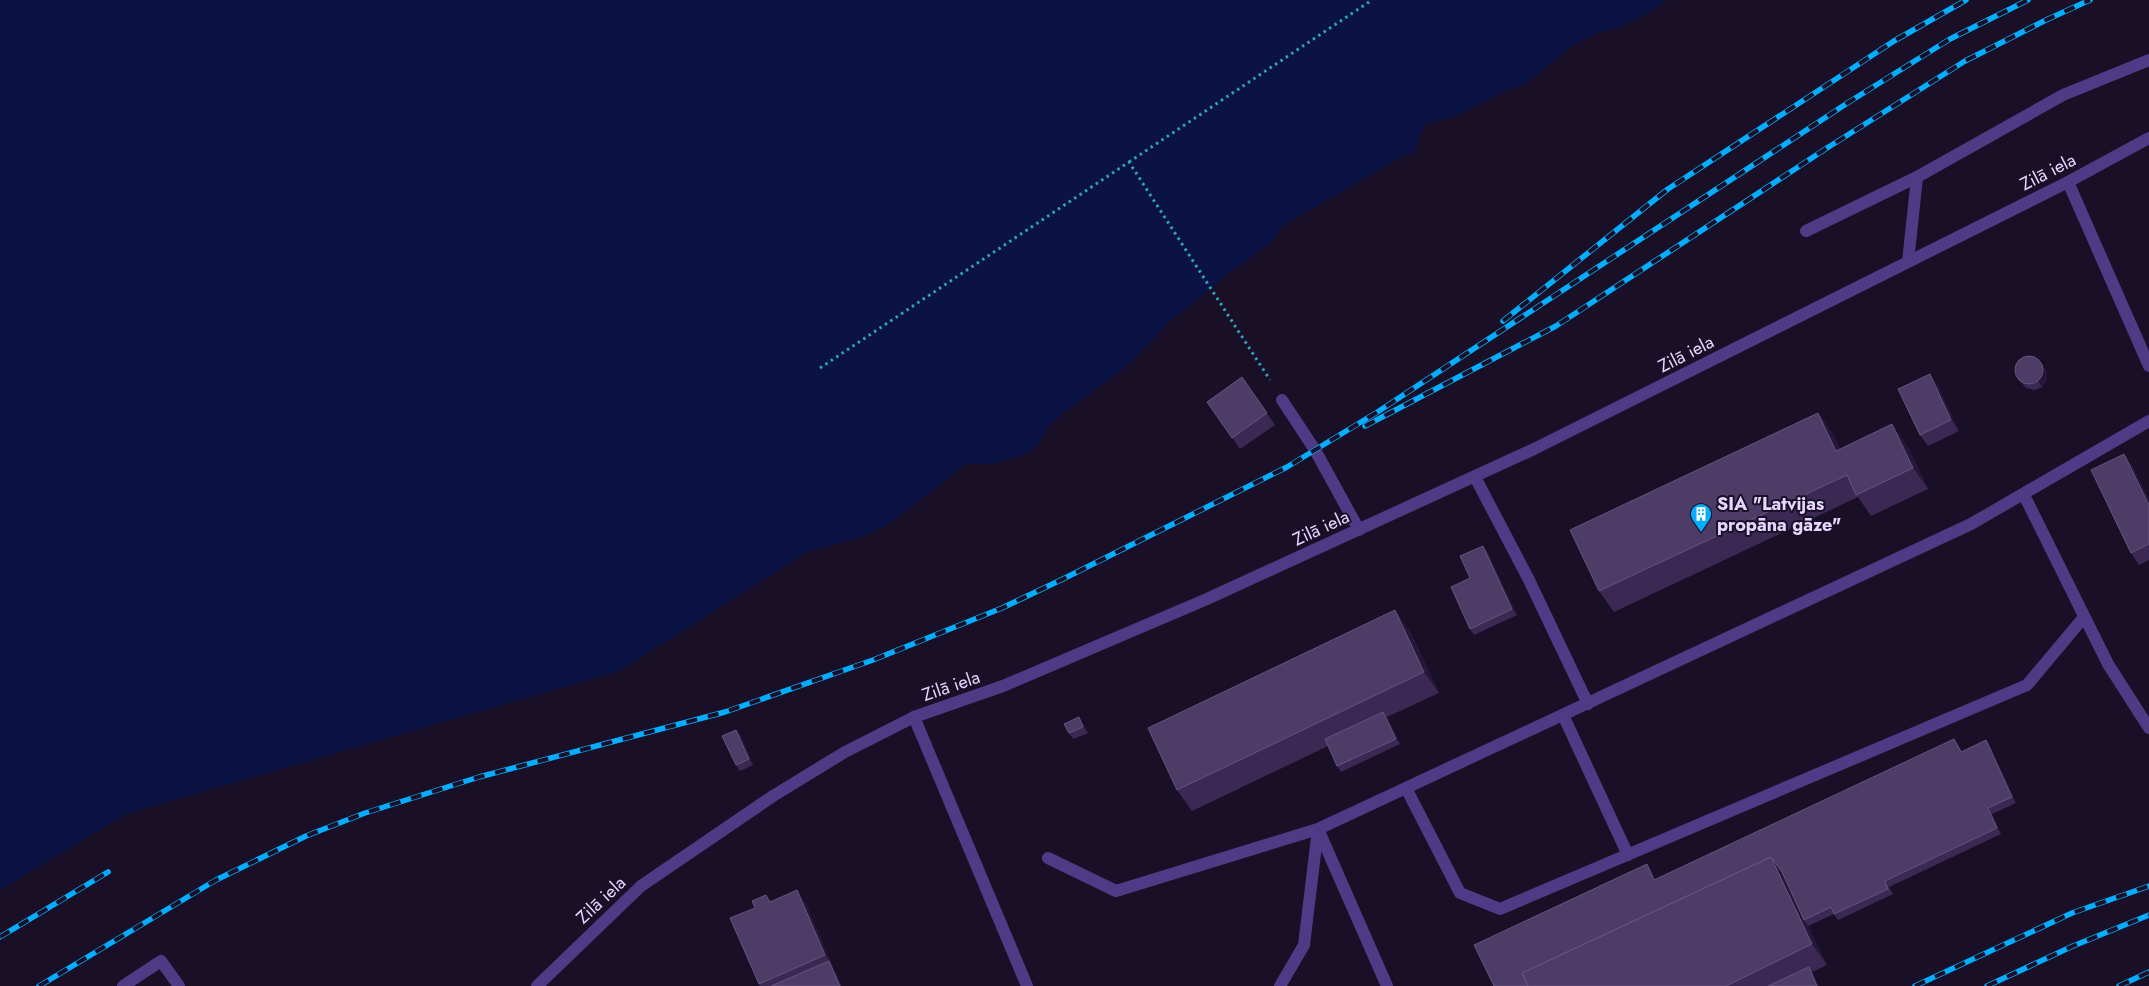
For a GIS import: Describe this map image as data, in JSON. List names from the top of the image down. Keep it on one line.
{"streets":{"street":["Zilā iela"]},"places":{"building":["SIA \"Latvijas propāna gāze\""]}}
